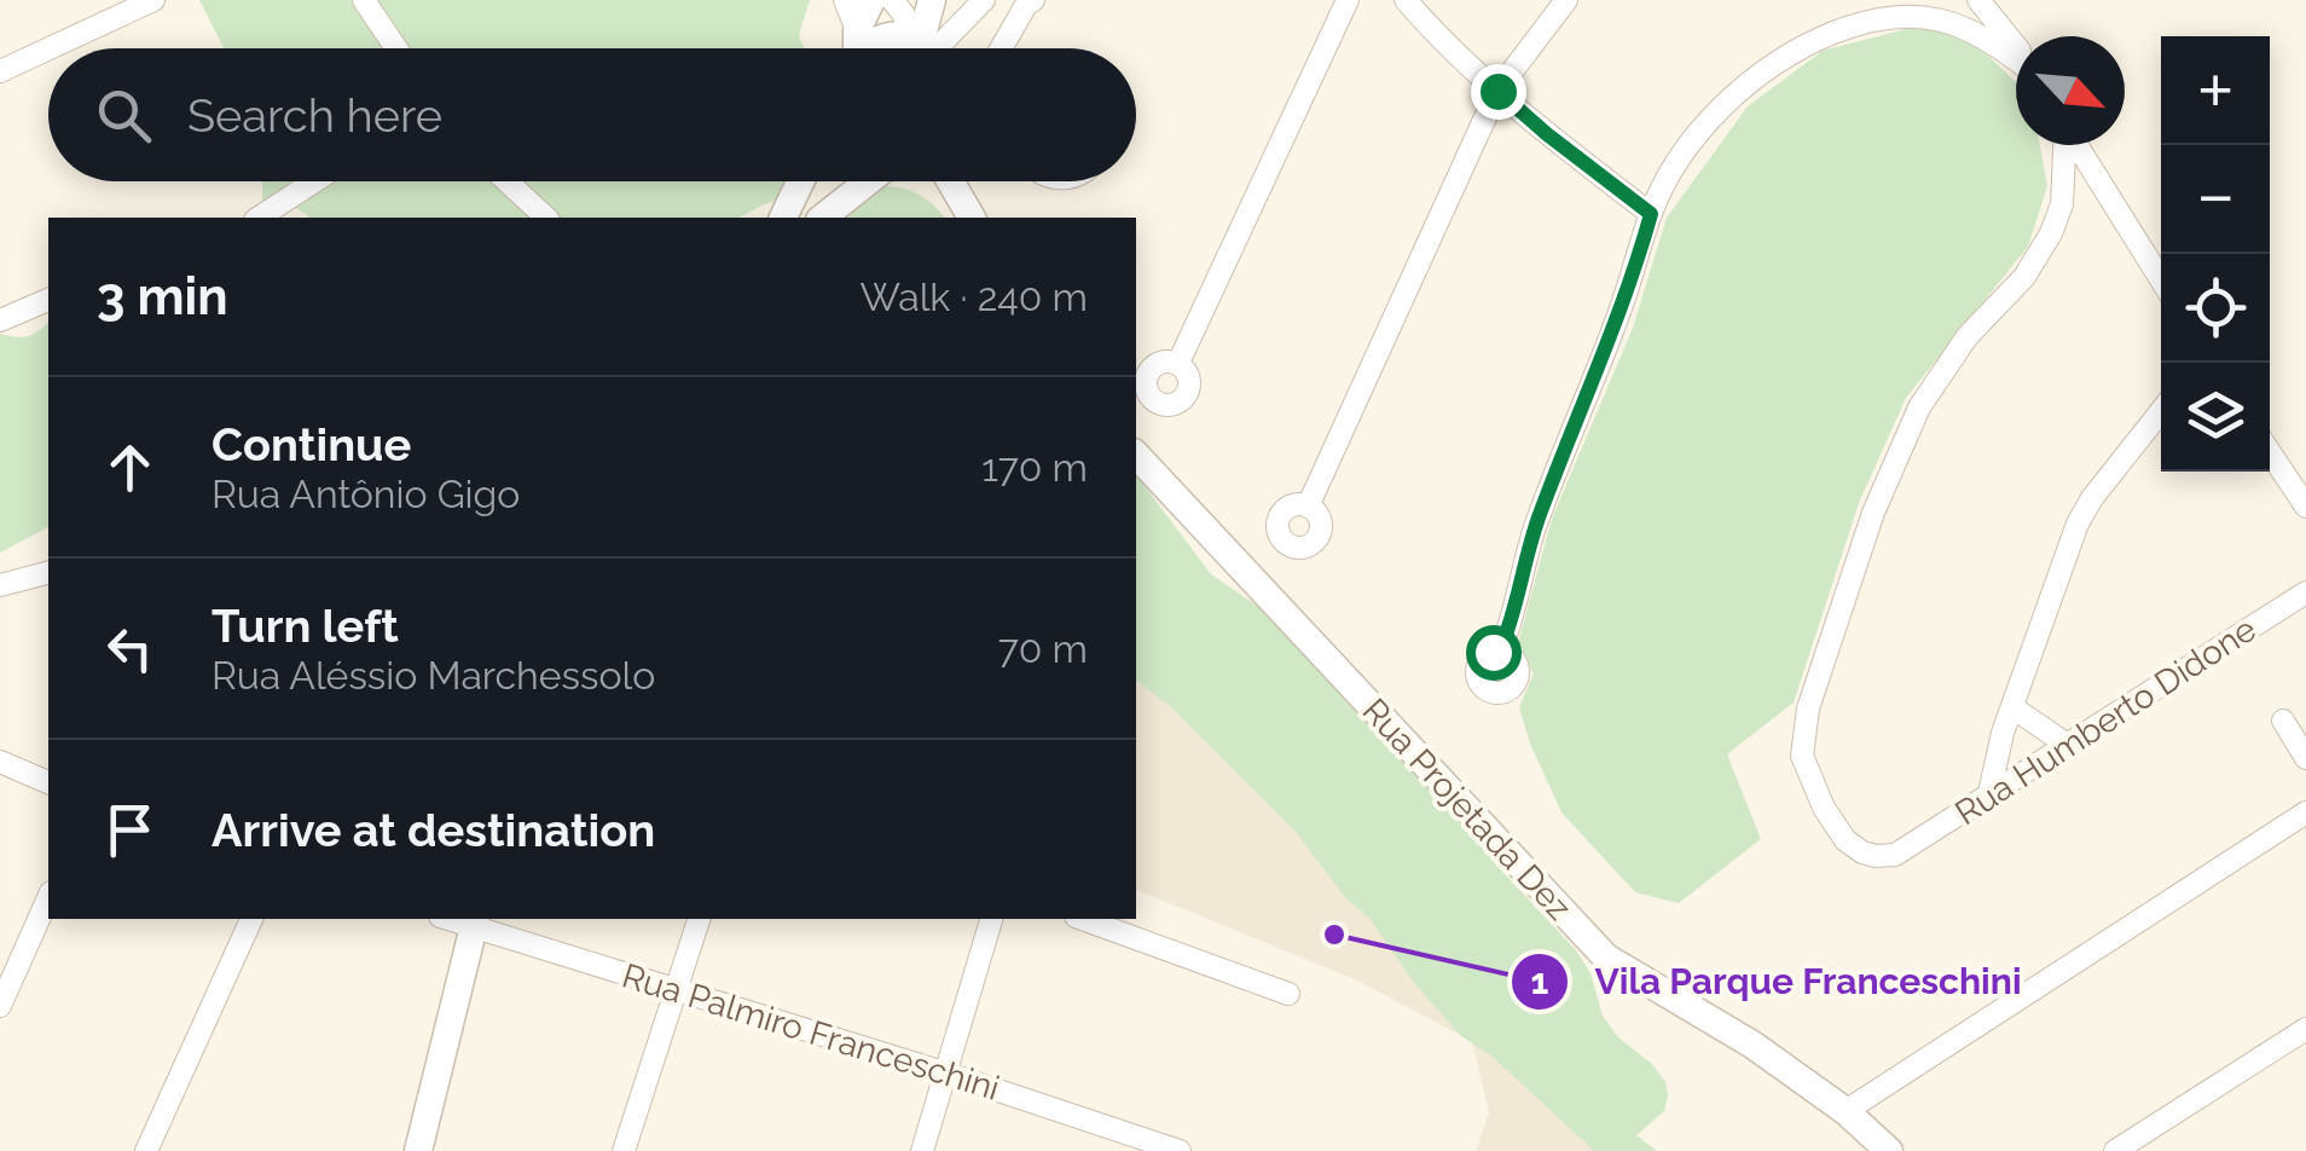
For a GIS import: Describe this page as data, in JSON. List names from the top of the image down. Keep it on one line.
{"streets":{"street":["Rua Humberto Didone","Rua Projetada Dez","Rua Palmiro Franceschini"]},"places":["Vila Parque Franceschini"],"north":"bottom right","page":{"map_buttons":["+","−"],"search":"Search here","heading":["3 min","Walk · 240 m"],"list":[["Continue","Rua Antônio Gigo","170 m"],["Turn left","Rua Aléssio Marchessolo","70 m"],"Arrive at destination"]}}
